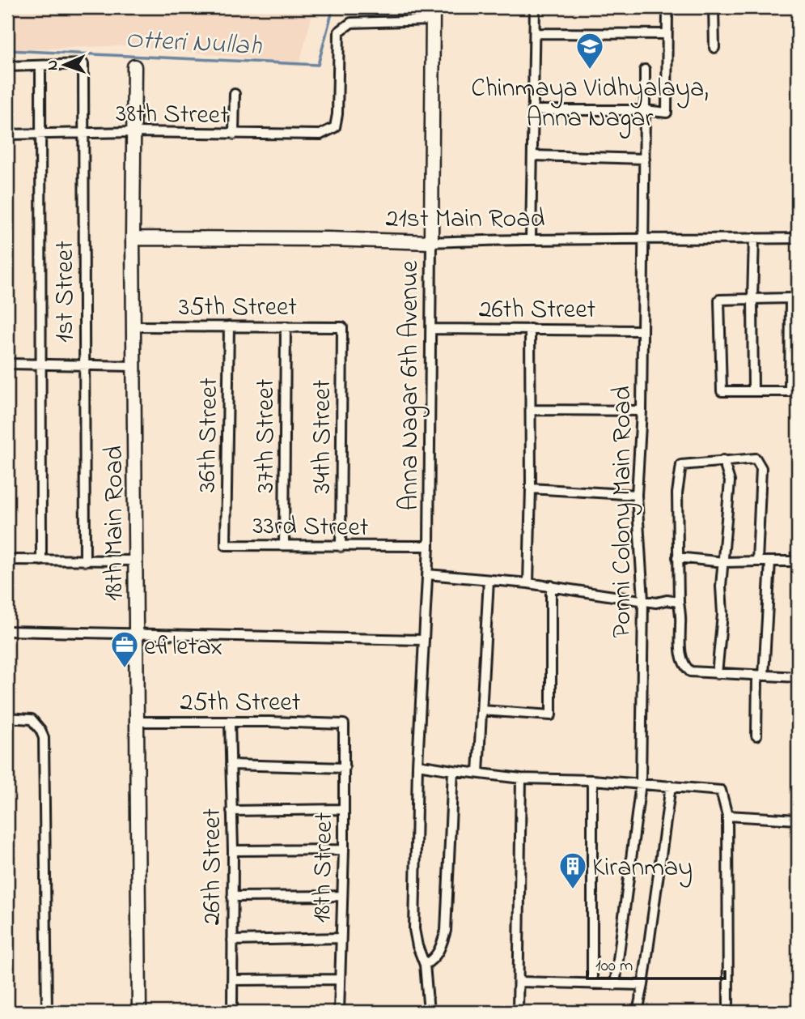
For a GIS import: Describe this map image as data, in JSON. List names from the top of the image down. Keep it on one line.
{"streets":{"street":["38th Street","21st Main Road","1st Street","35th Street","26th Street","Anna Nagar 6th Avenue","36th Street","37th Street","34th Street","Ponni Colony Main Road","18th Main Road","33rd Street","25th Street","18th Street"]},"crossings":[["38th Street","1st Street"],["38th Street","Anna Nagar 6th Avenue"],["38th Street","18th Main Road"],["21st Main Road","Anna Nagar 6th Avenue"],["21st Main Road","Ponni Colony Main Road"],["21st Main Road","18th Main Road"],["35th Street","36th Street"],["35th Street","37th Street"],["35th Street","34th Street"],["35th Street","18th Main Road"],["26th Street","Anna Nagar 6th Avenue"],["26th Street","Ponni Colony Main Road"],["26th Street","25th Street"],["Anna Nagar 6th Avenue","33rd Street"],["36th Street","33rd Street"],["37th Street","33rd Street"],["34th Street","33rd Street"],["18th Main Road","25th Street"],["25th Street","18th Street"]],"water":["Otteri Nullah"],"places":{"school or university":["Chinmaya Vidhyalaya, Anna Nagar"],"office":["efiletax"],"building":["Kiranmay"]},"scale_bar":"100 m","north":"left"}
